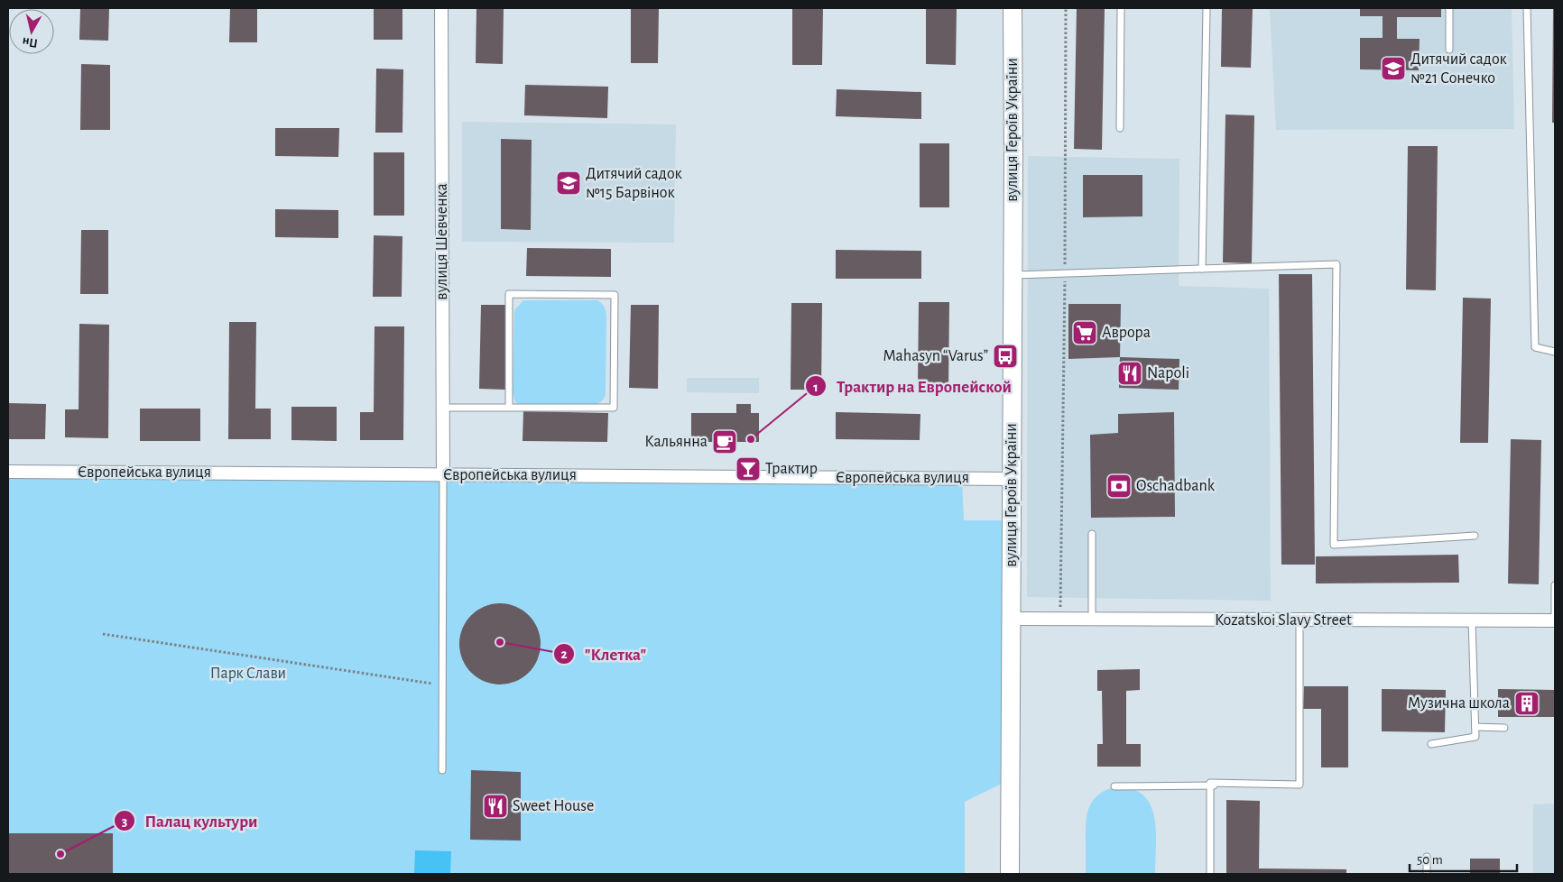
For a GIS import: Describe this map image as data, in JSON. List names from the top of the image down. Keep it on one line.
{"streets":{"street":["вулиця Героїв України","вулиця Шевченка","Європейська вулиця","Kozatskoi Slavy Street"]},"crossings":[["вулиця Героїв України","Європейська вулиця"],["вулиця Героїв України","Kozatskoi Slavy Street"],["вулиця Шевченка","Європейська вулиця"]],"parks":["Парк Слави"],"places":{"school or university":["Дитячий садок №21 Сонечко","Дитячий садок №15 Барвінок"],"supermarket":["Аврора"],"bus stop":["Mahasyn “Varus”"],"restaurant":["Napoli","Sweet House"],"other":["Трактир на Европейской","\"Клетка\"","Палац культури"],"cafe":["Кальянна"],"bar":["Трактир"],"bank":["Oschadbank"],"building":["Музична школа"]},"scale_bar":"50 m","north":"bottom"}
